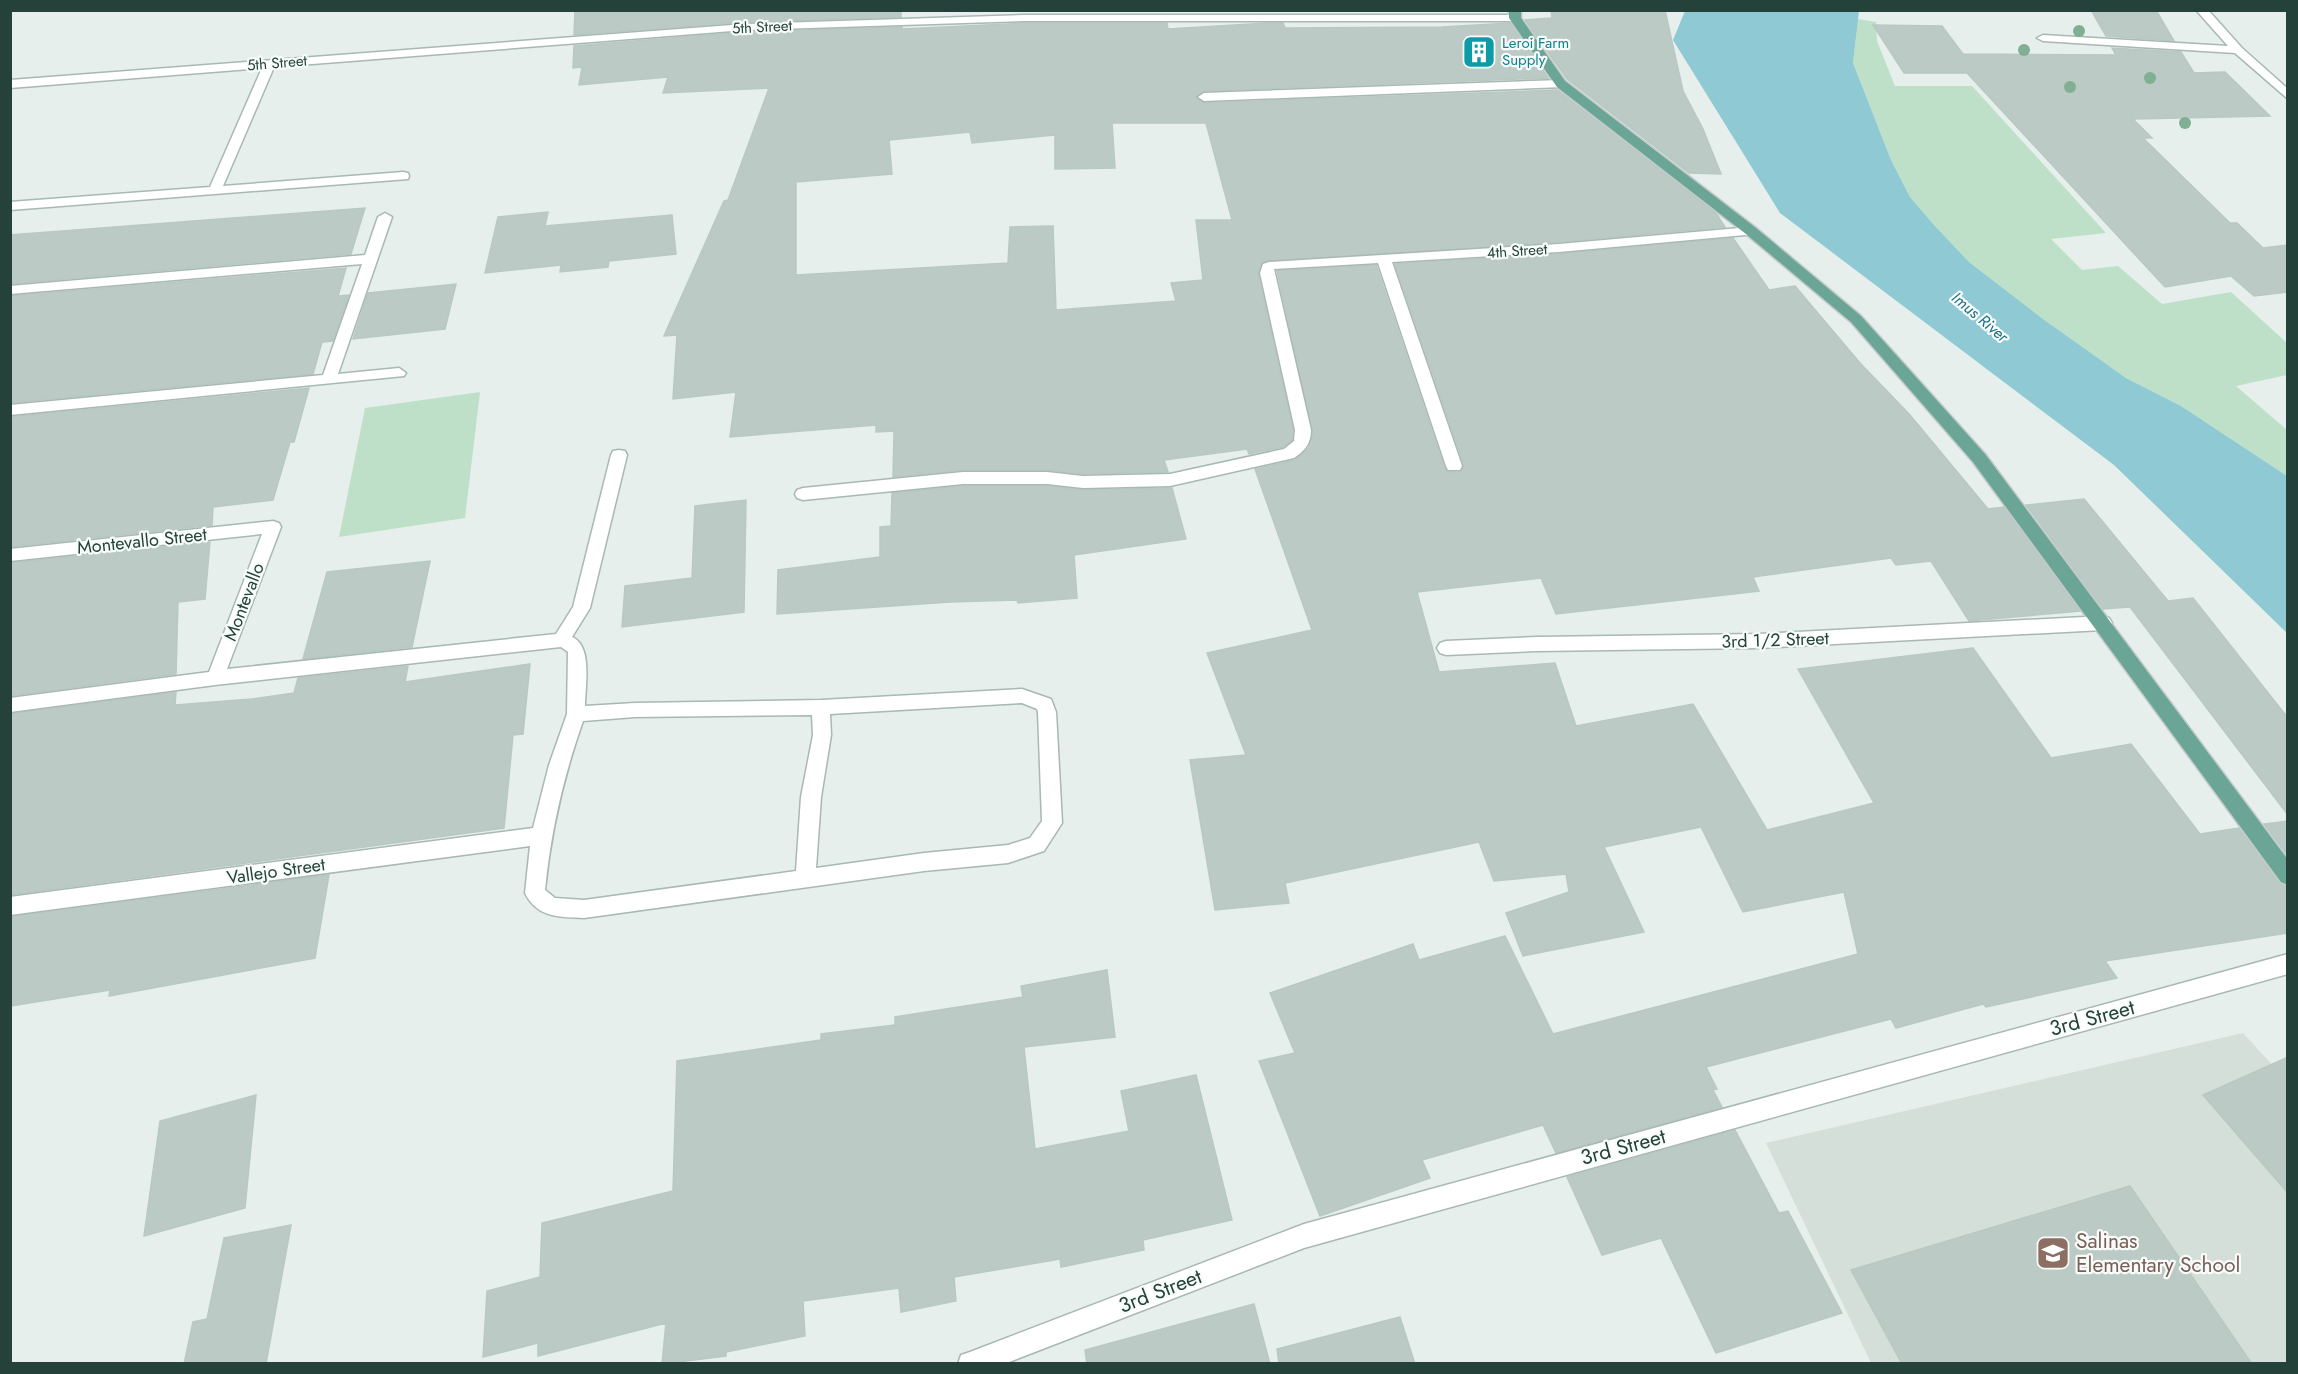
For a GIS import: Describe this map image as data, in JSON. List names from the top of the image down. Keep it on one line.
{"streets":{"street":["5th Street","4th Street","Montevallo Street","Montevallo","3rd 1/2 Street","Vallejo Street","3rd Street"]},"crossings":[["Montevallo Street","Montevallo"]],"water":["Imus River"],"places":{"building":["Leroi Farm Supply"],"school or university":["Salinas Elementary School"]}}
